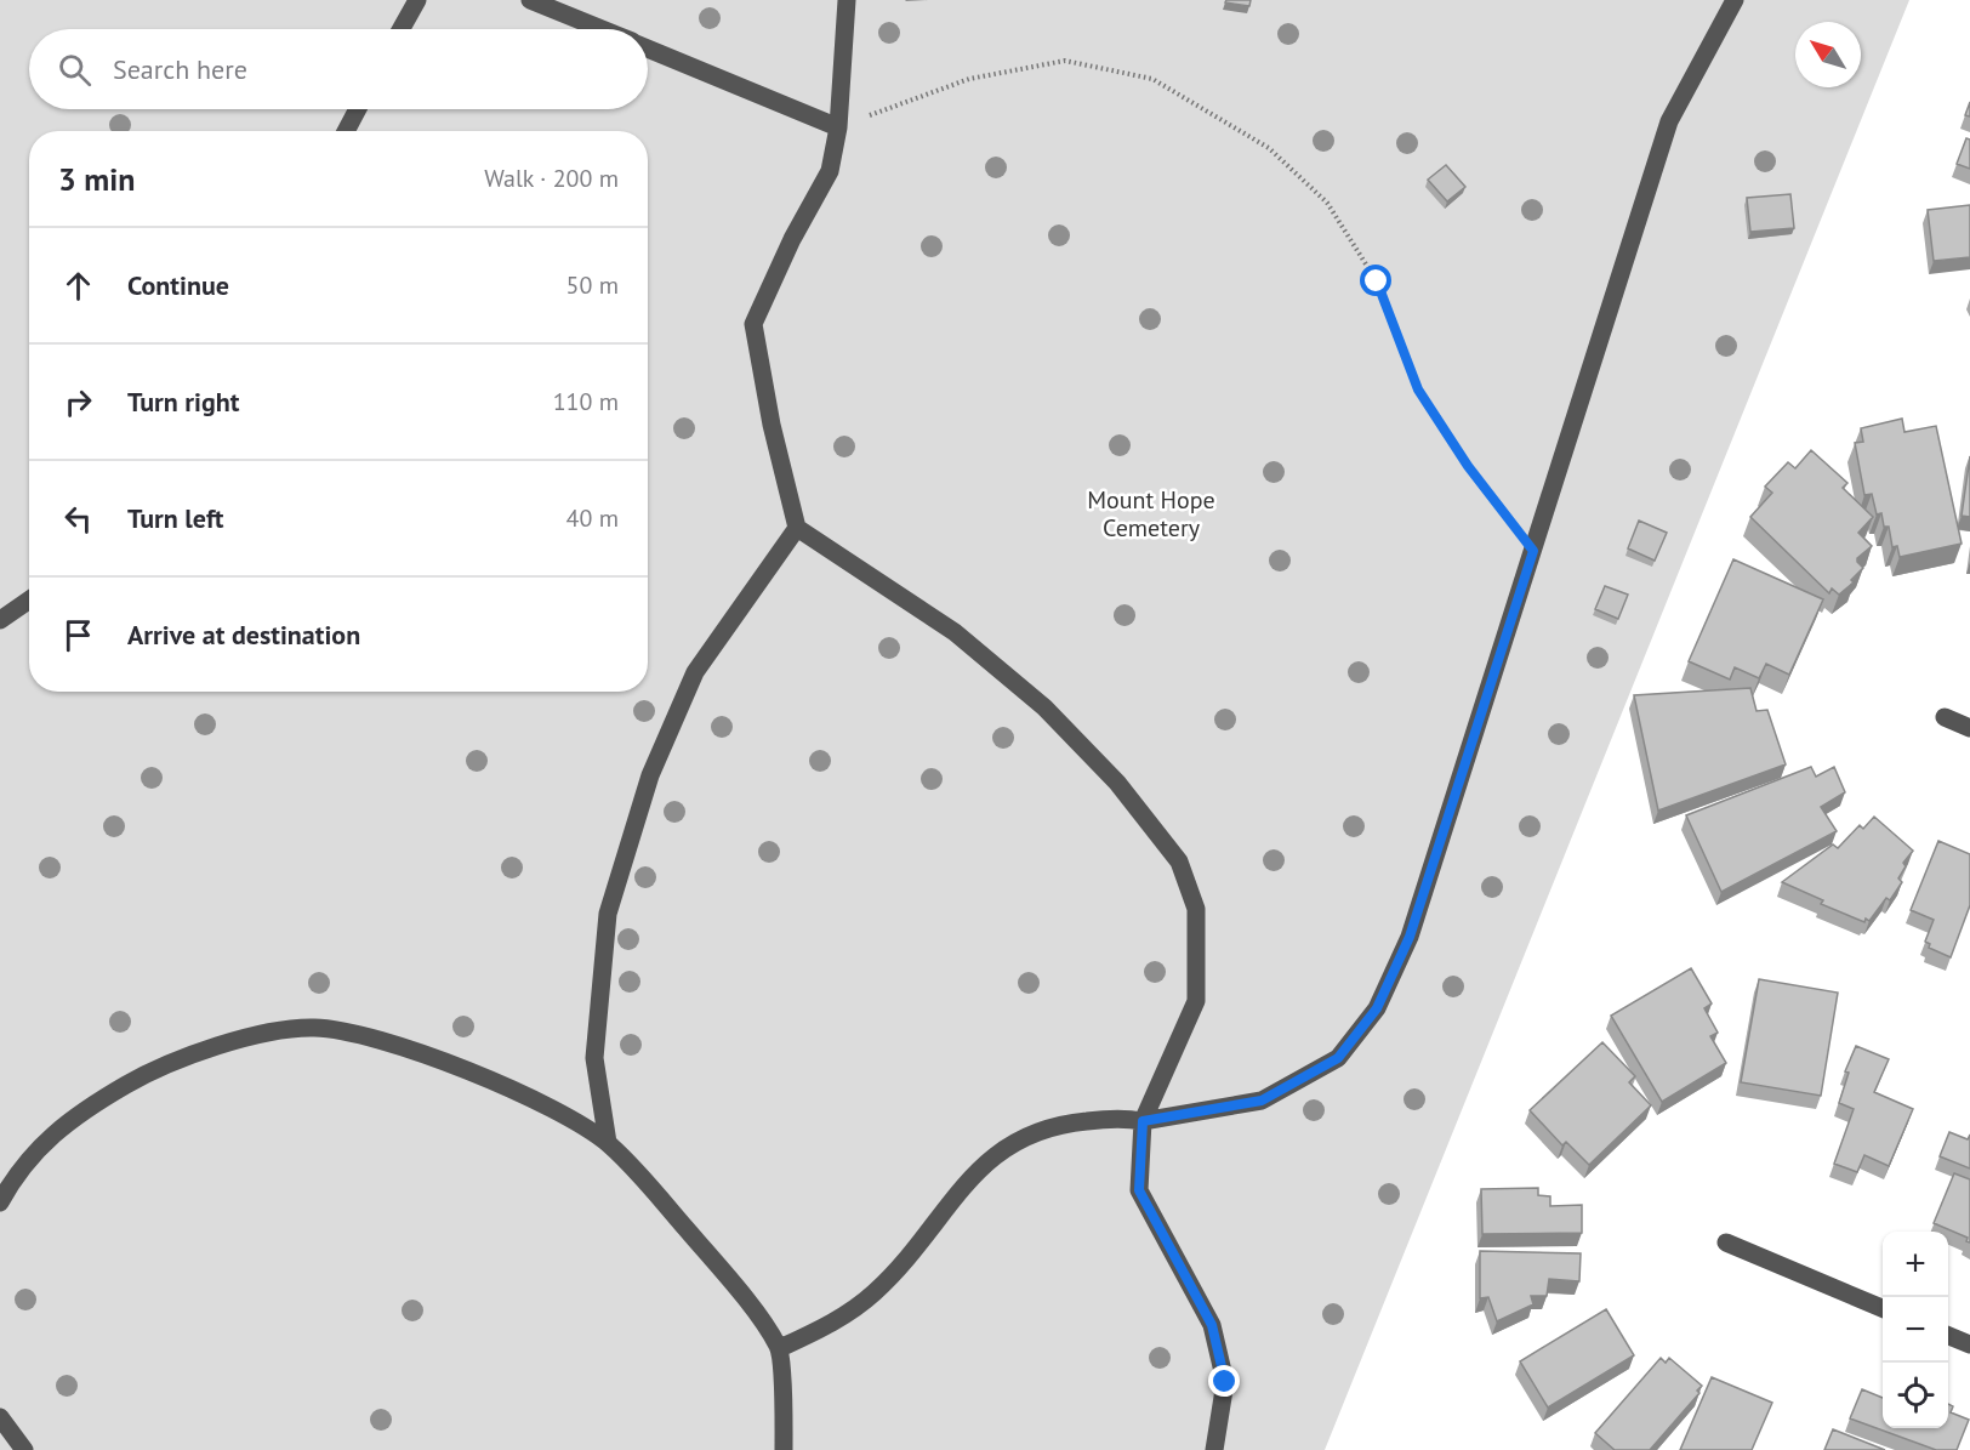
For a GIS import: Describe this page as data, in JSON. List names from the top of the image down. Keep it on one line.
{"parks":["Mount Hope Cemetery"],"north":"top left","page":{"search":"Search here","heading":["3 min","Walk · 200 m"],"list":[["Continue","50 m"],["Turn right","110 m"],["Turn left","40 m"],"Arrive at destination"],"map_buttons":["+","−"]}}
